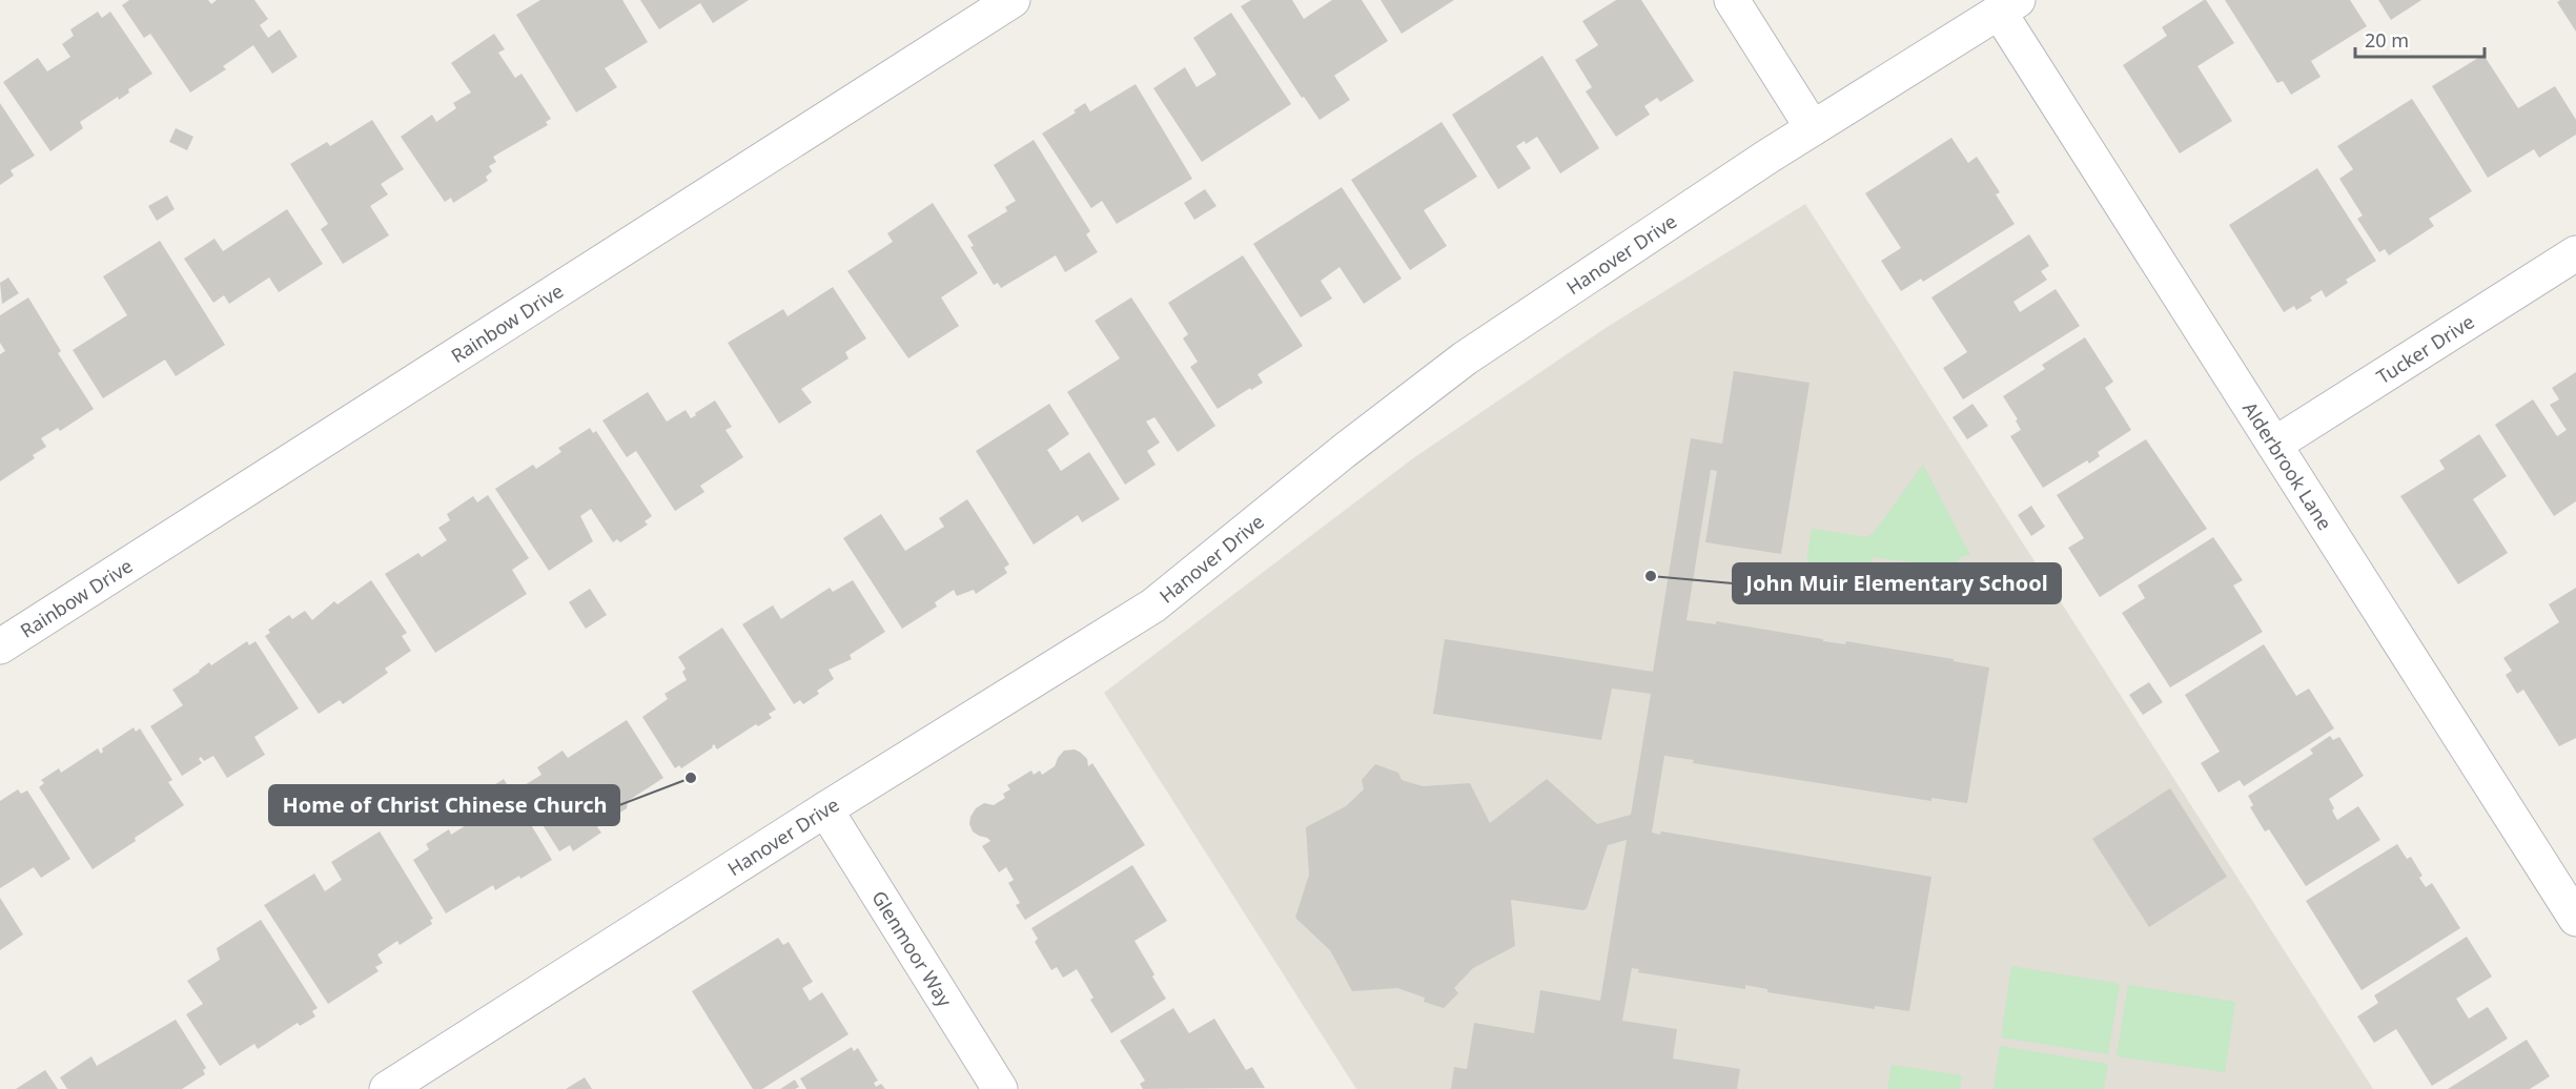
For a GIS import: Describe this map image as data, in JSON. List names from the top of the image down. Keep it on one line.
{"streets":{"street":["Hanover Drive","Rainbow Drive","Tucker Drive","Alderbrook Lane","Glenmoor Way"]},"crossings":[["Hanover Drive","Alderbrook Lane"],["Hanover Drive","Glenmoor Way"],["Tucker Drive","Alderbrook Lane"]],"places":["John Muir Elementary School","Home of Christ Chinese Church"],"scale_bar":"20 m"}
